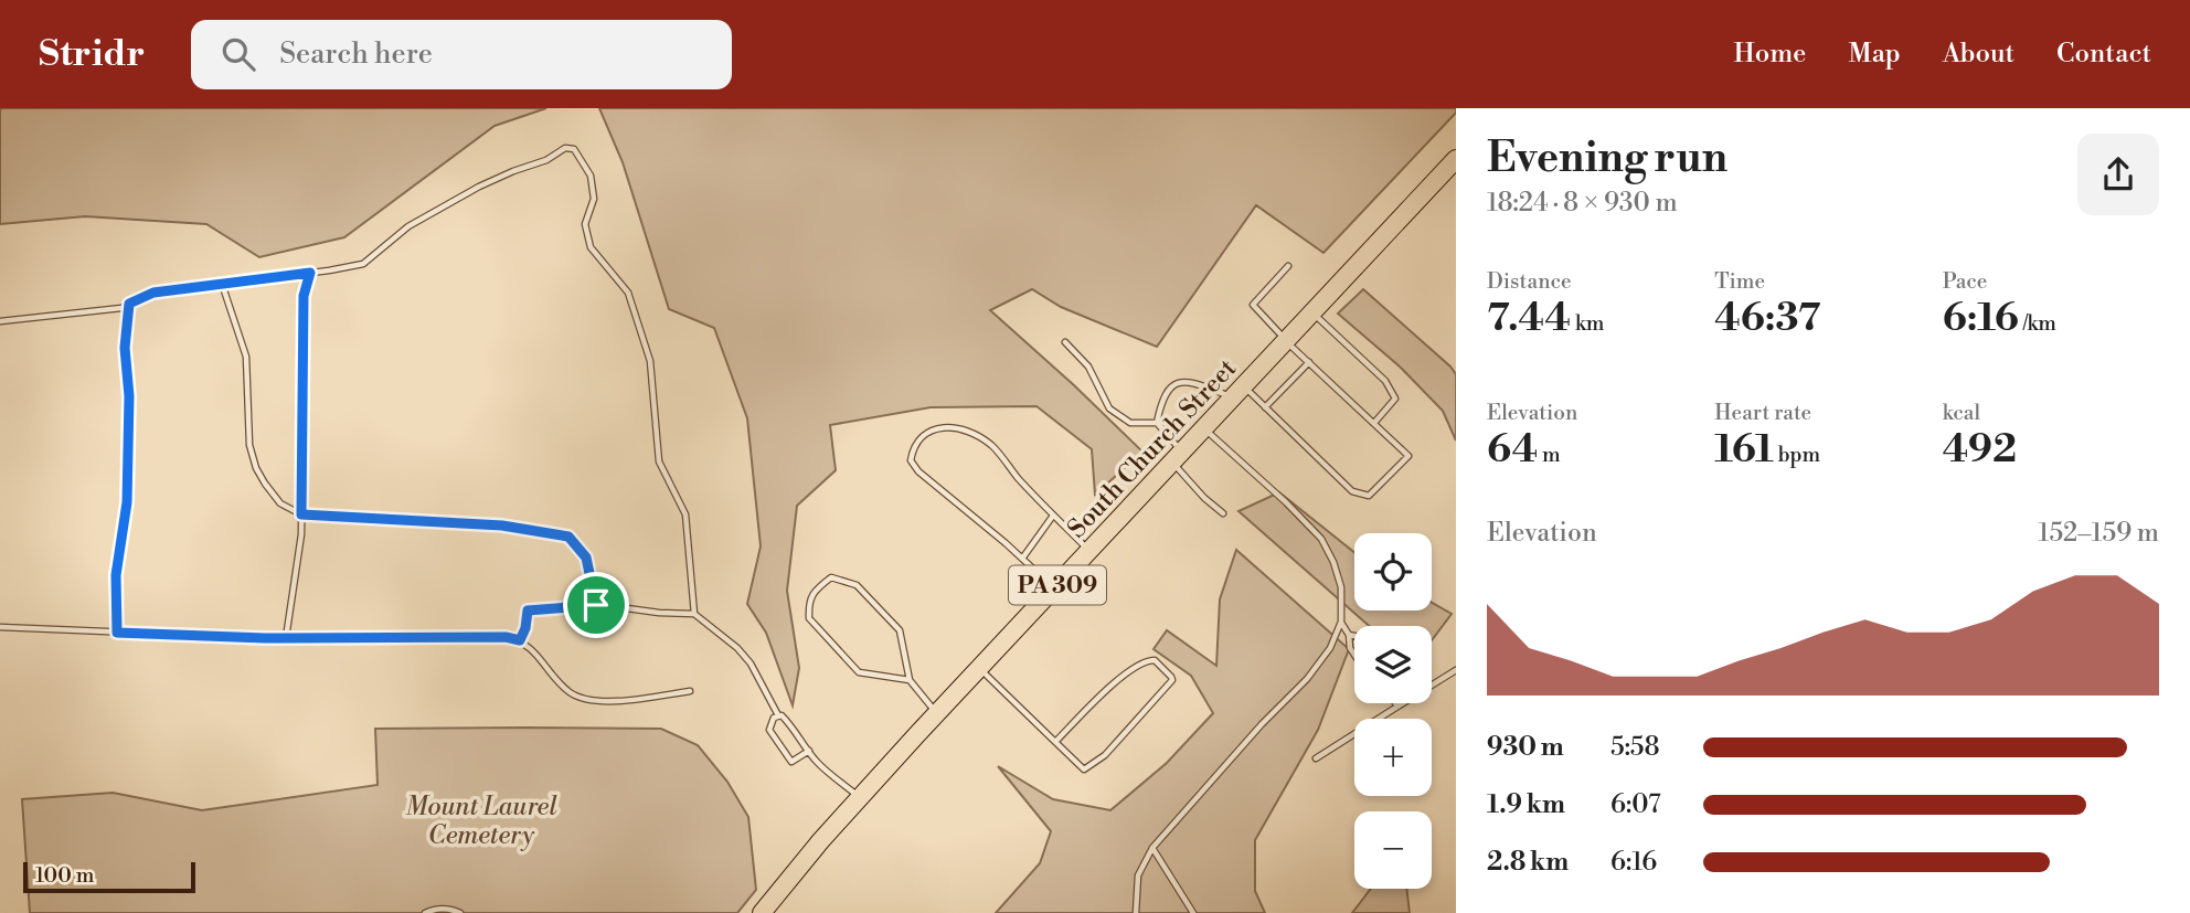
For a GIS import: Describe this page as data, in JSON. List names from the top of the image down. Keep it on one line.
{"streets":{"highway":["South Church Street","PA 309"]},"parks":["Mount Laurel Cemetery"],"scale_bar":"100 m","page":{"header":"Stridr","search":"Search here","nav":["Home","Map","About","Contact"],"heading":["Evening run","18:24 · 8 × 930 m"],"stats":[["Distance","7.44 km"],["Time","46:37"],["Pace","6:16 /km"],["Elevation","64 m"],["Heart rate","161 bpm"],["kcal","492"]],"chart":["Elevation","152–159 m"],"map_buttons":["+","−"],"list":[{"name":"930 m","note":"5:58"},{"name":"1.9 km","note":"6:07"},{"name":"2.8 km","note":"6:16"}],"scale":"100 m"}}
